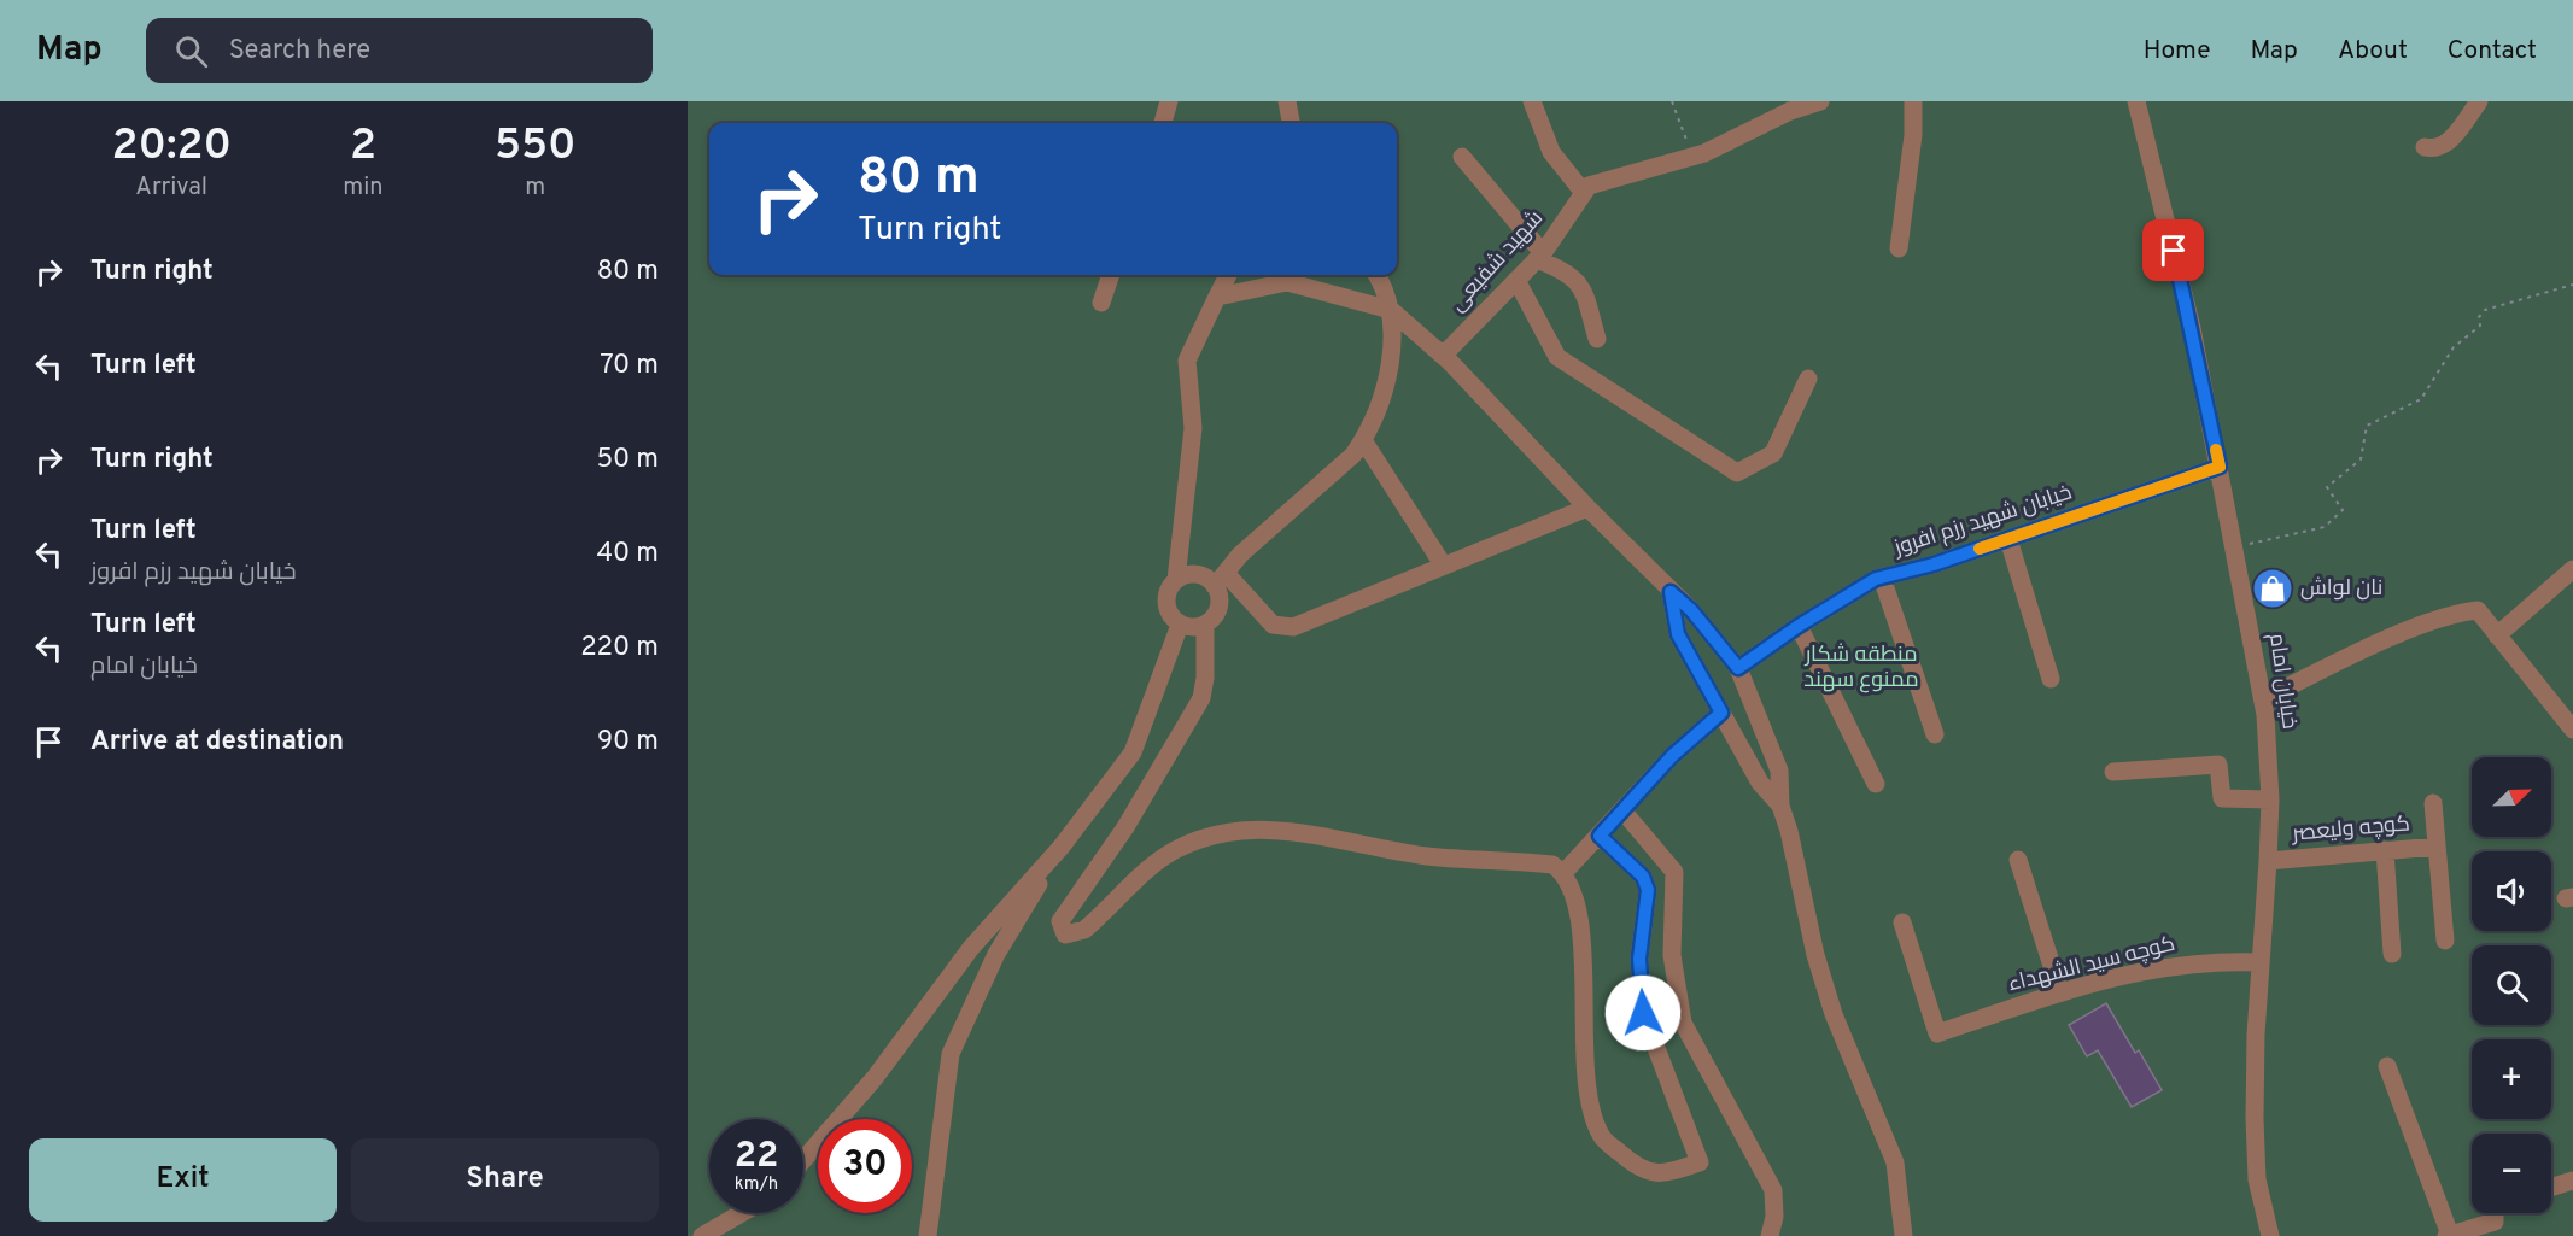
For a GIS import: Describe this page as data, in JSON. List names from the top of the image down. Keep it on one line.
{"streets":{"street":["شهید شفیعی","خیابان شهید رزم افروز","خیابان امام","کوچه ولیعصر","کوچه سید الشهداء"]},"crossings":[["خیابان شهید رزم افروز","خیابان امام"],["خیابان امام","کوچه ولیعصر"],["خیابان امام","کوچه سید الشهداء"]],"parks":["منطقه شکار ممنوع سهند"],"places":{"shop":["نان لواش"]},"north":"top right","page":{"header":"Map","search":"Search here","nav":["Home","Map","About","Contact"],"eta":["20:20","Arrival","2","min","550","m"],"turn":["80 m","Turn right"],"list":[{"name":"Turn right","value":"80 m"},{"name":"Turn left","value":"70 m"},{"name":"Turn right","value":"50 m"},{"name":"Turn left","note":"خیابان شهید رزم افروز","value":"40 m"},{"name":"Turn left","note":"خیابان امام","value":"220 m"},{"name":"Arrive at destination","value":"90 m"}],"map_buttons":["+","−"],"speed":"22 km/h","limit":"30","buttons":["Exit","Share"]}}
